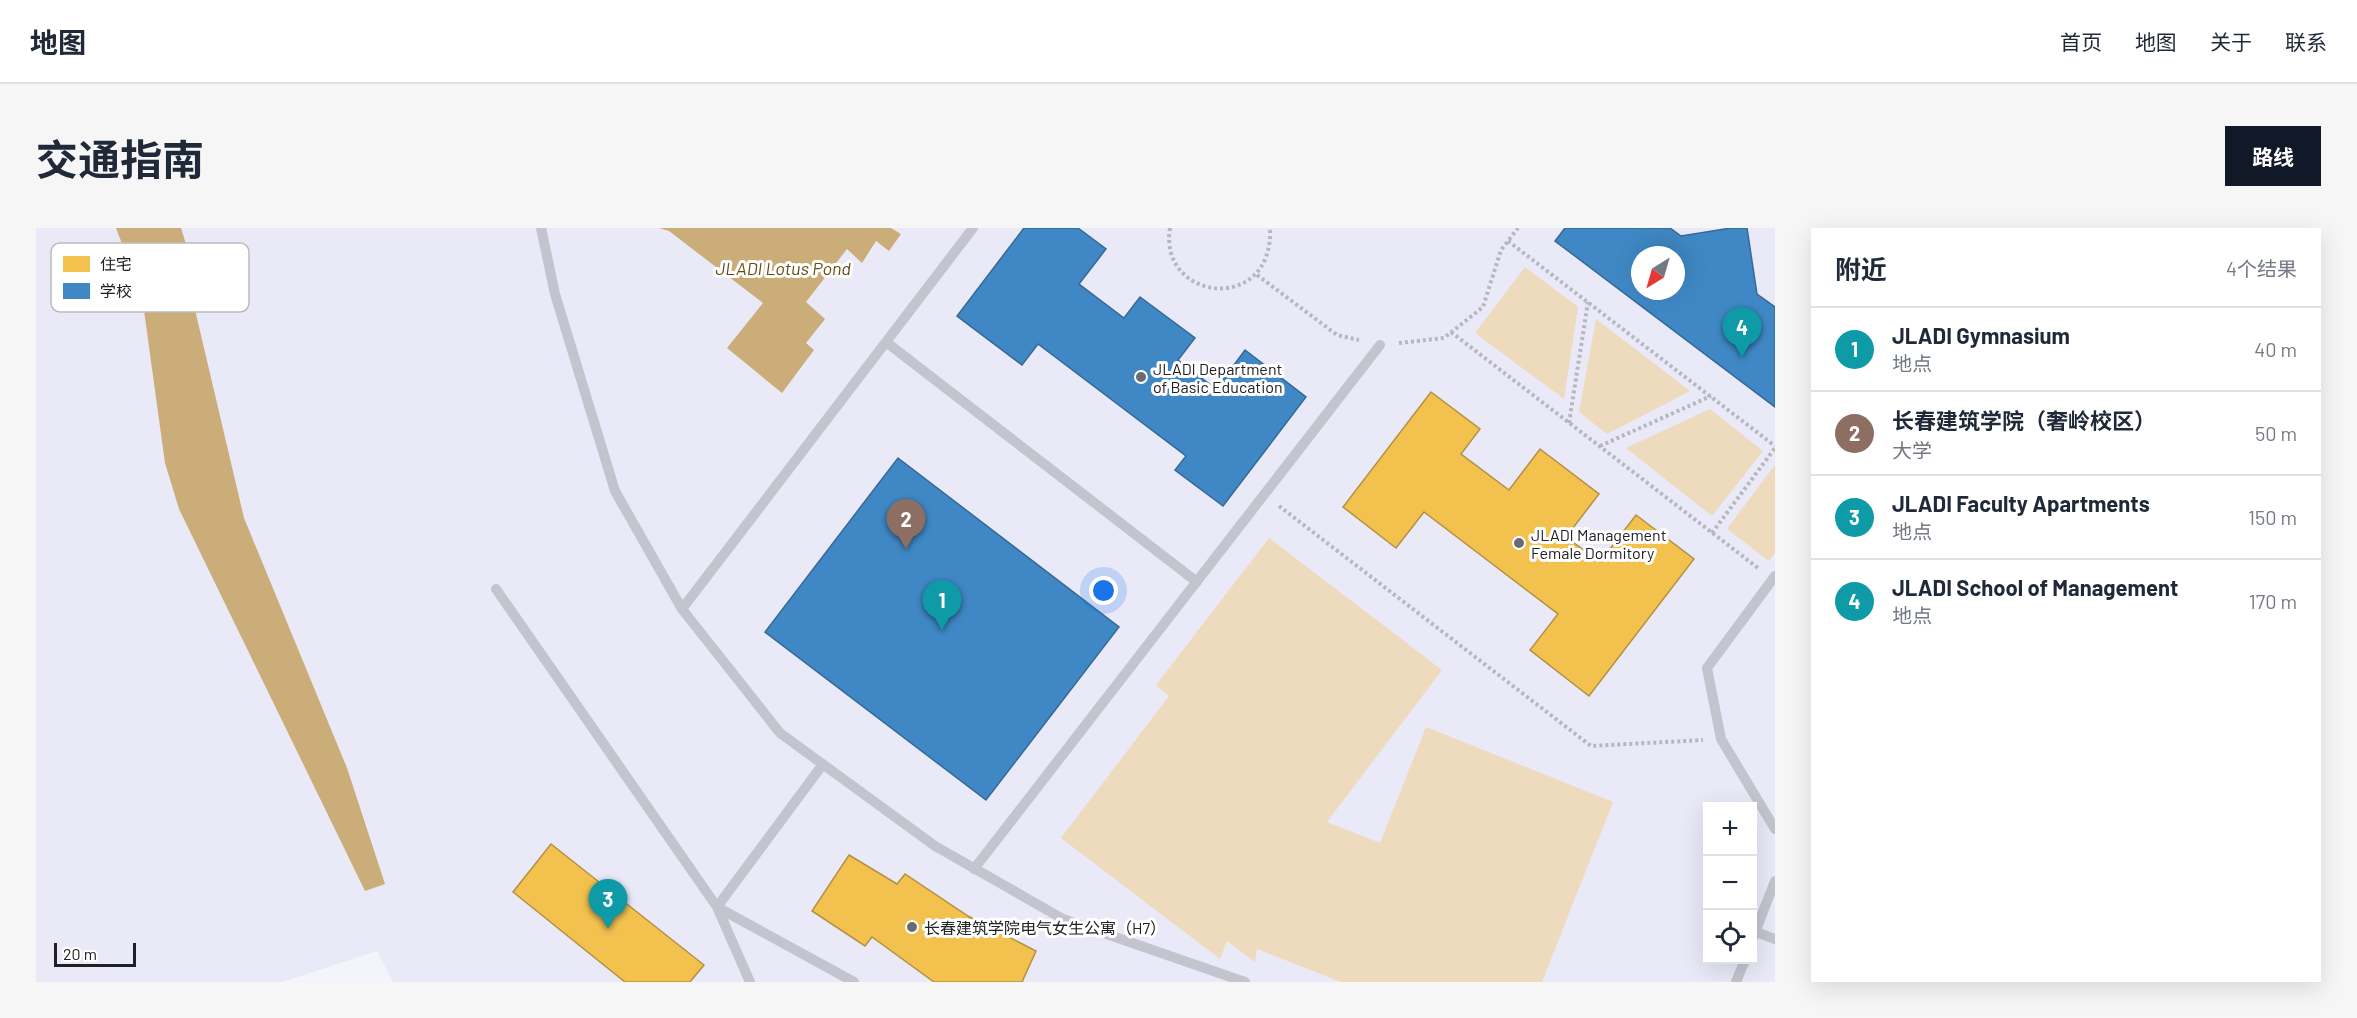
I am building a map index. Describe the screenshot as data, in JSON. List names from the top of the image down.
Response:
{
  "water": ["JLADI Lotus Pond"],
  "places": ["JLADI Department of Basic Education", "JLADI Management Female Dormitory", "长春建筑学院电气女生公寓（H7）"],
  "legend": ["住宅", "学校"],
  "scale_bar": "20 m",
  "north": "bottom left",
  "page": {
    "header": "地图",
    "nav": [
      "首页",
      "地图",
      "关于",
      "联系"
    ],
    "title": "交通指南",
    "buttons": "路线",
    "heading": ["附近", "4个结果"],
    "list": [
      {
        "mark": "1",
        "name": "JLADI Gymnasium",
        "note": "地点",
        "value": "40 m"
      },
      {
        "mark": "2",
        "name": "长春建筑学院（奢岭校区）",
        "note": "大学",
        "value": "50 m"
      },
      {
        "mark": "3",
        "name": "JLADI Faculty Apartments",
        "note": "地点",
        "value": "150 m"
      },
      {
        "mark": "4",
        "name": "JLADI School of Management",
        "note": "地点",
        "value": "170 m"
      }
    ],
    "pins": [
      "4",
      "2",
      "1",
      "3"
    ],
    "map_buttons": ["+", "−"],
    "scale": "20 m"
  }
}
